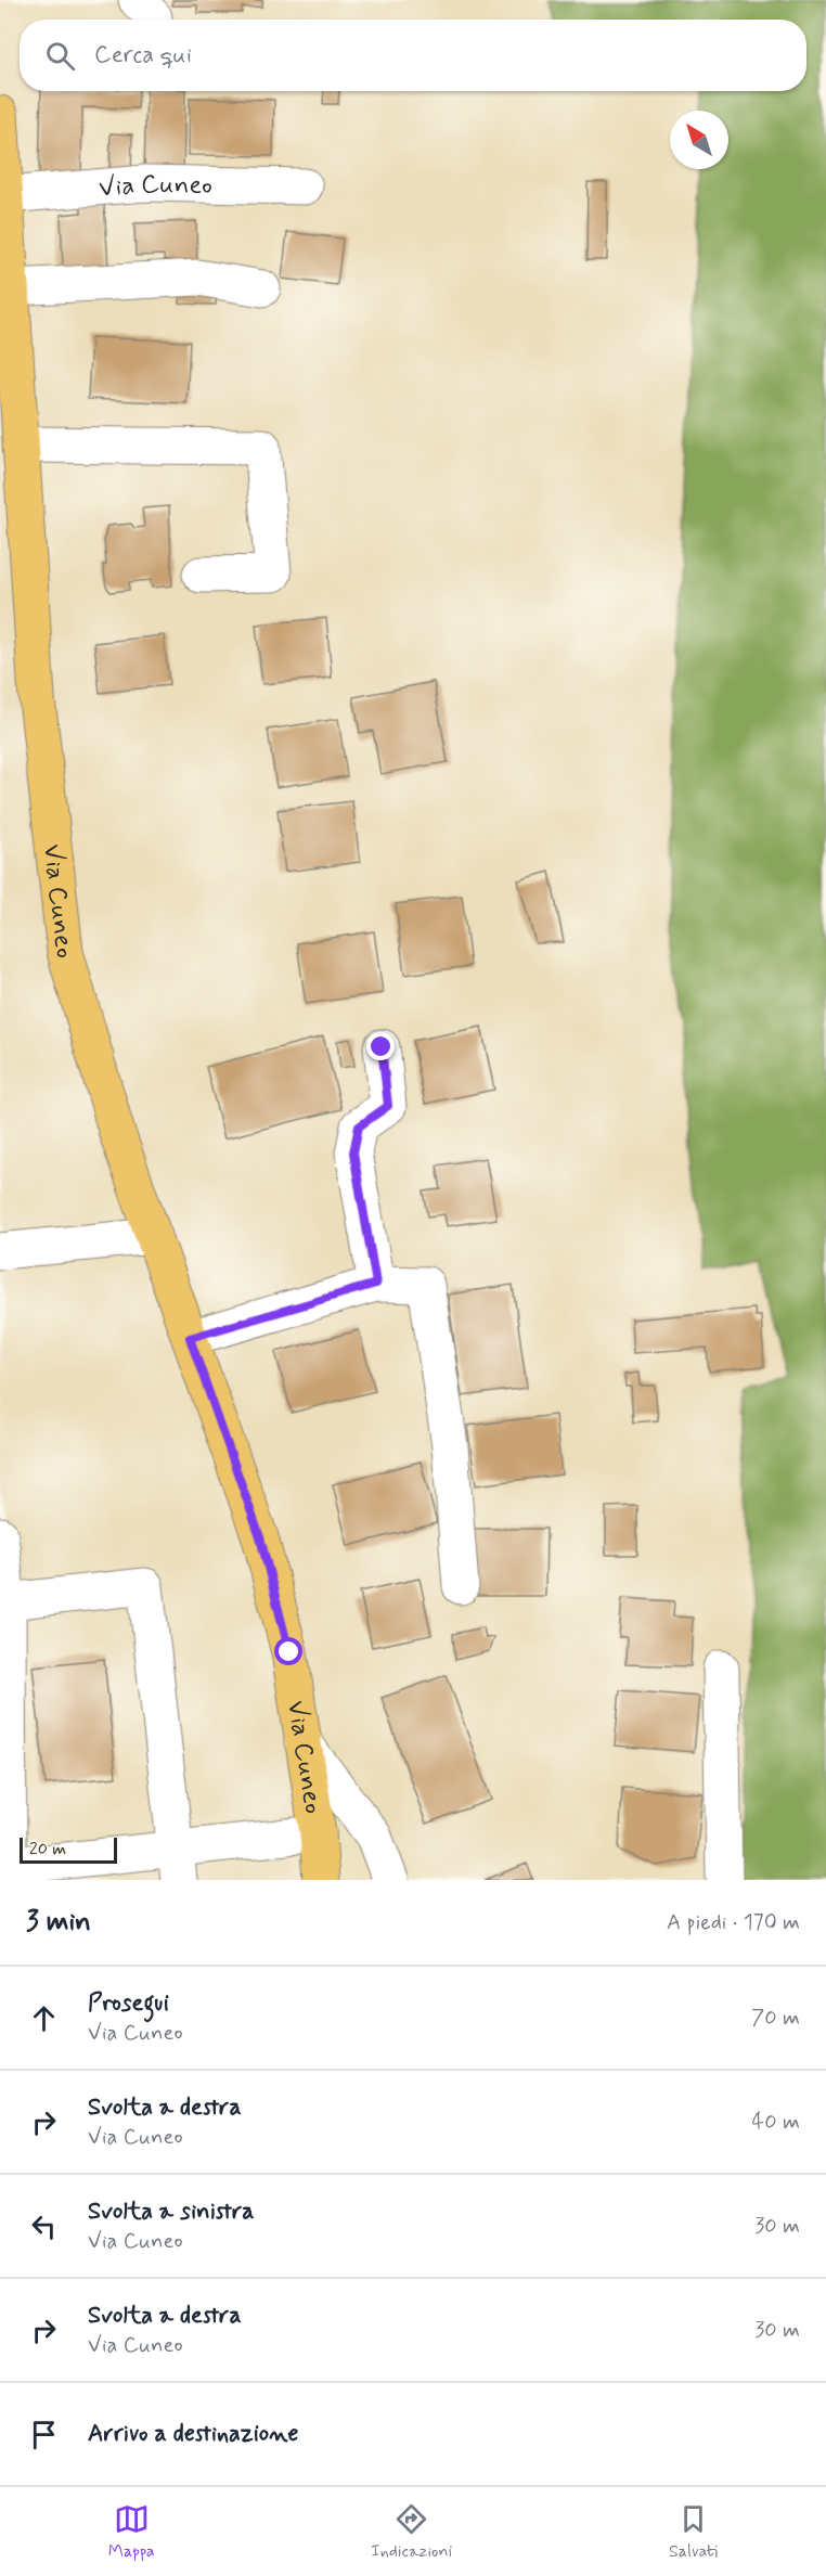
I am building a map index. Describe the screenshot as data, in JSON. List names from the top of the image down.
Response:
{
  "streets": {
    "main road": ["Via Cuneo"]
  },
  "scale_bar": "20 m",
  "north": "top left",
  "page": {
    "search": "Cerca qui",
    "scale": "20 m",
    "heading": ["3 min", "A piedi · 170 m"],
    "list": [
      ["Prosegui", "Via Cuneo", "70 m"],
      ["Svolta a destra", "Via Cuneo", "40 m"],
      ["Svolta a sinistra", "Via Cuneo", "30 m"],
      ["Svolta a destra", "Via Cuneo", "30 m"],
      "Arrivo a destinazione"
    ],
    "nav": ["Mappa", "Indicazioni", "Salvati"]
  }
}
